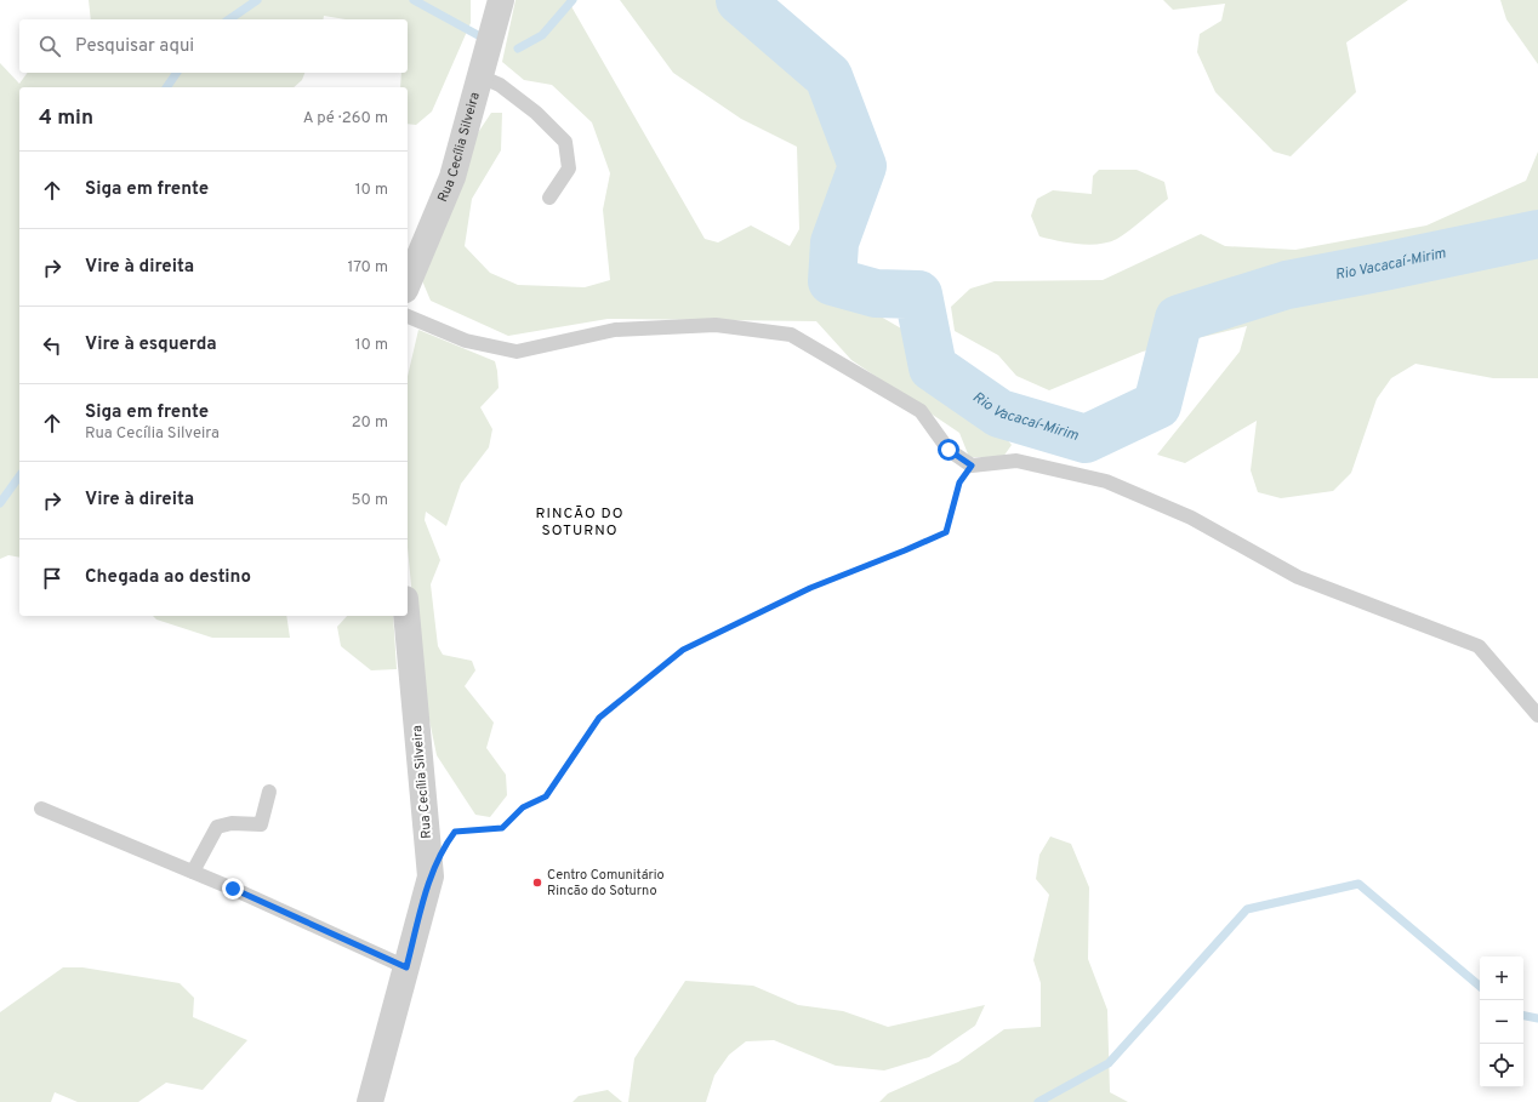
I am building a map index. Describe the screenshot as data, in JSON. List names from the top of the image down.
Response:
{
  "streets": {
    "street": ["Rua Cecília Silveira"]
  },
  "districts": ["RINCÃO DO SOTURNO"],
  "water": ["Rio Vacacaí-Mirim"],
  "places": ["Centro Comunitário Rincão do Soturno"],
  "page": {
    "search": "Pesquisar aqui",
    "heading": ["4 min", "A pé · 260 m"],
    "list": [
      ["Siga em frente", "10 m"],
      ["Vire à direita", "170 m"],
      ["Vire à esquerda", "10 m"],
      ["Siga em frente", "Rua Cecília Silveira", "20 m"],
      ["Vire à direita", "50 m"],
      "Chegada ao destino"
    ],
    "map_buttons": ["+", "−"]
  }
}
